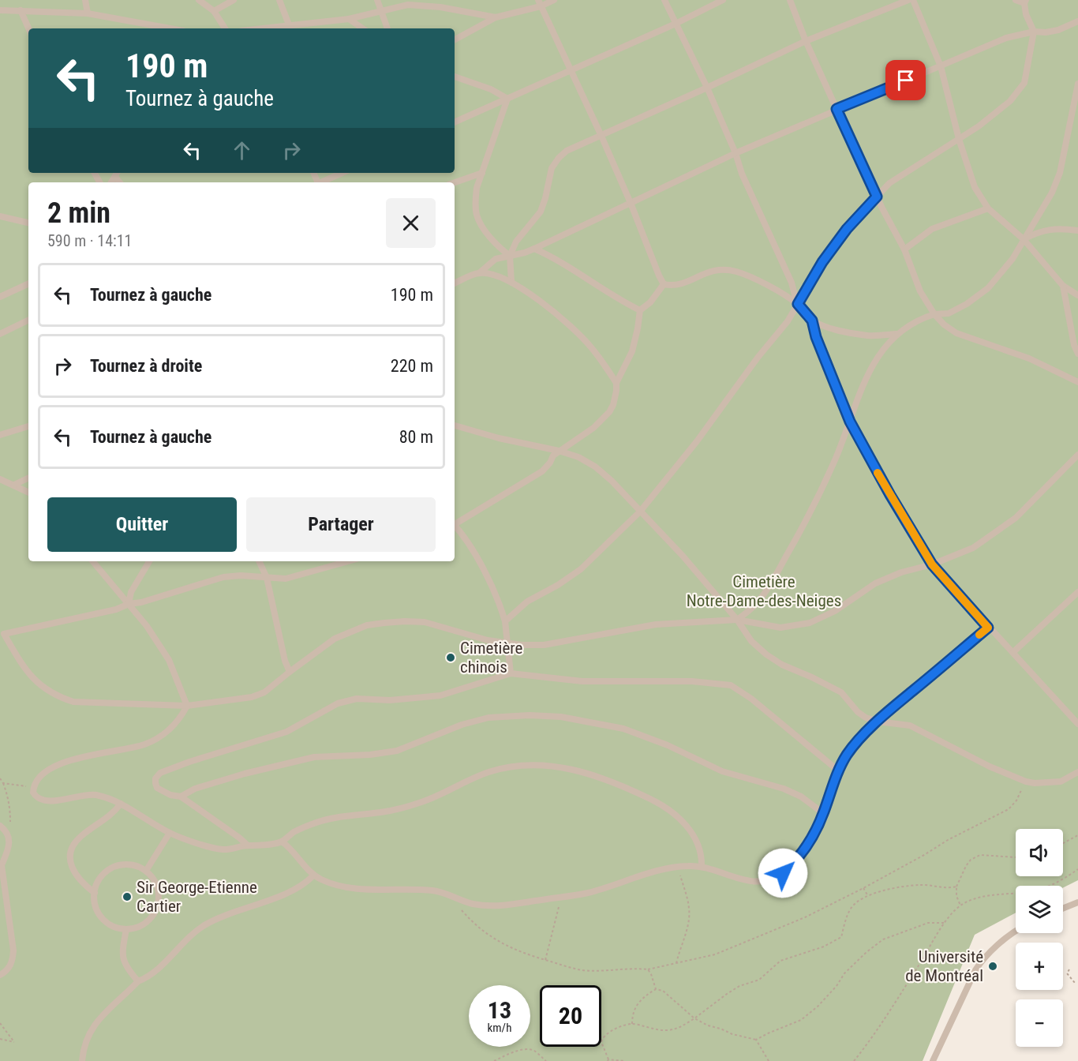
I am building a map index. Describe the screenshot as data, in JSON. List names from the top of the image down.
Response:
{
  "parks": ["Cimetière Notre-Dame-des-Neiges"],
  "places": ["Cimetière chinois", "Sir George-Etienne Cartier", "Université de Montréal"],
  "page": {
    "turn": ["190 m", "Tournez à gauche"],
    "heading": ["2 min", "590 m · 14:11"],
    "list": [
      {
        "name": "Tournez à gauche",
        "value": "190 m"
      },
      {
        "name": "Tournez à droite",
        "value": "220 m"
      },
      {
        "name": "Tournez à gauche",
        "value": "80 m"
      }
    ],
    "buttons": ["Quitter", "Partager"],
    "map_buttons": ["+", "−"],
    "speed": "13 km/h",
    "limit": "20"
  }
}
